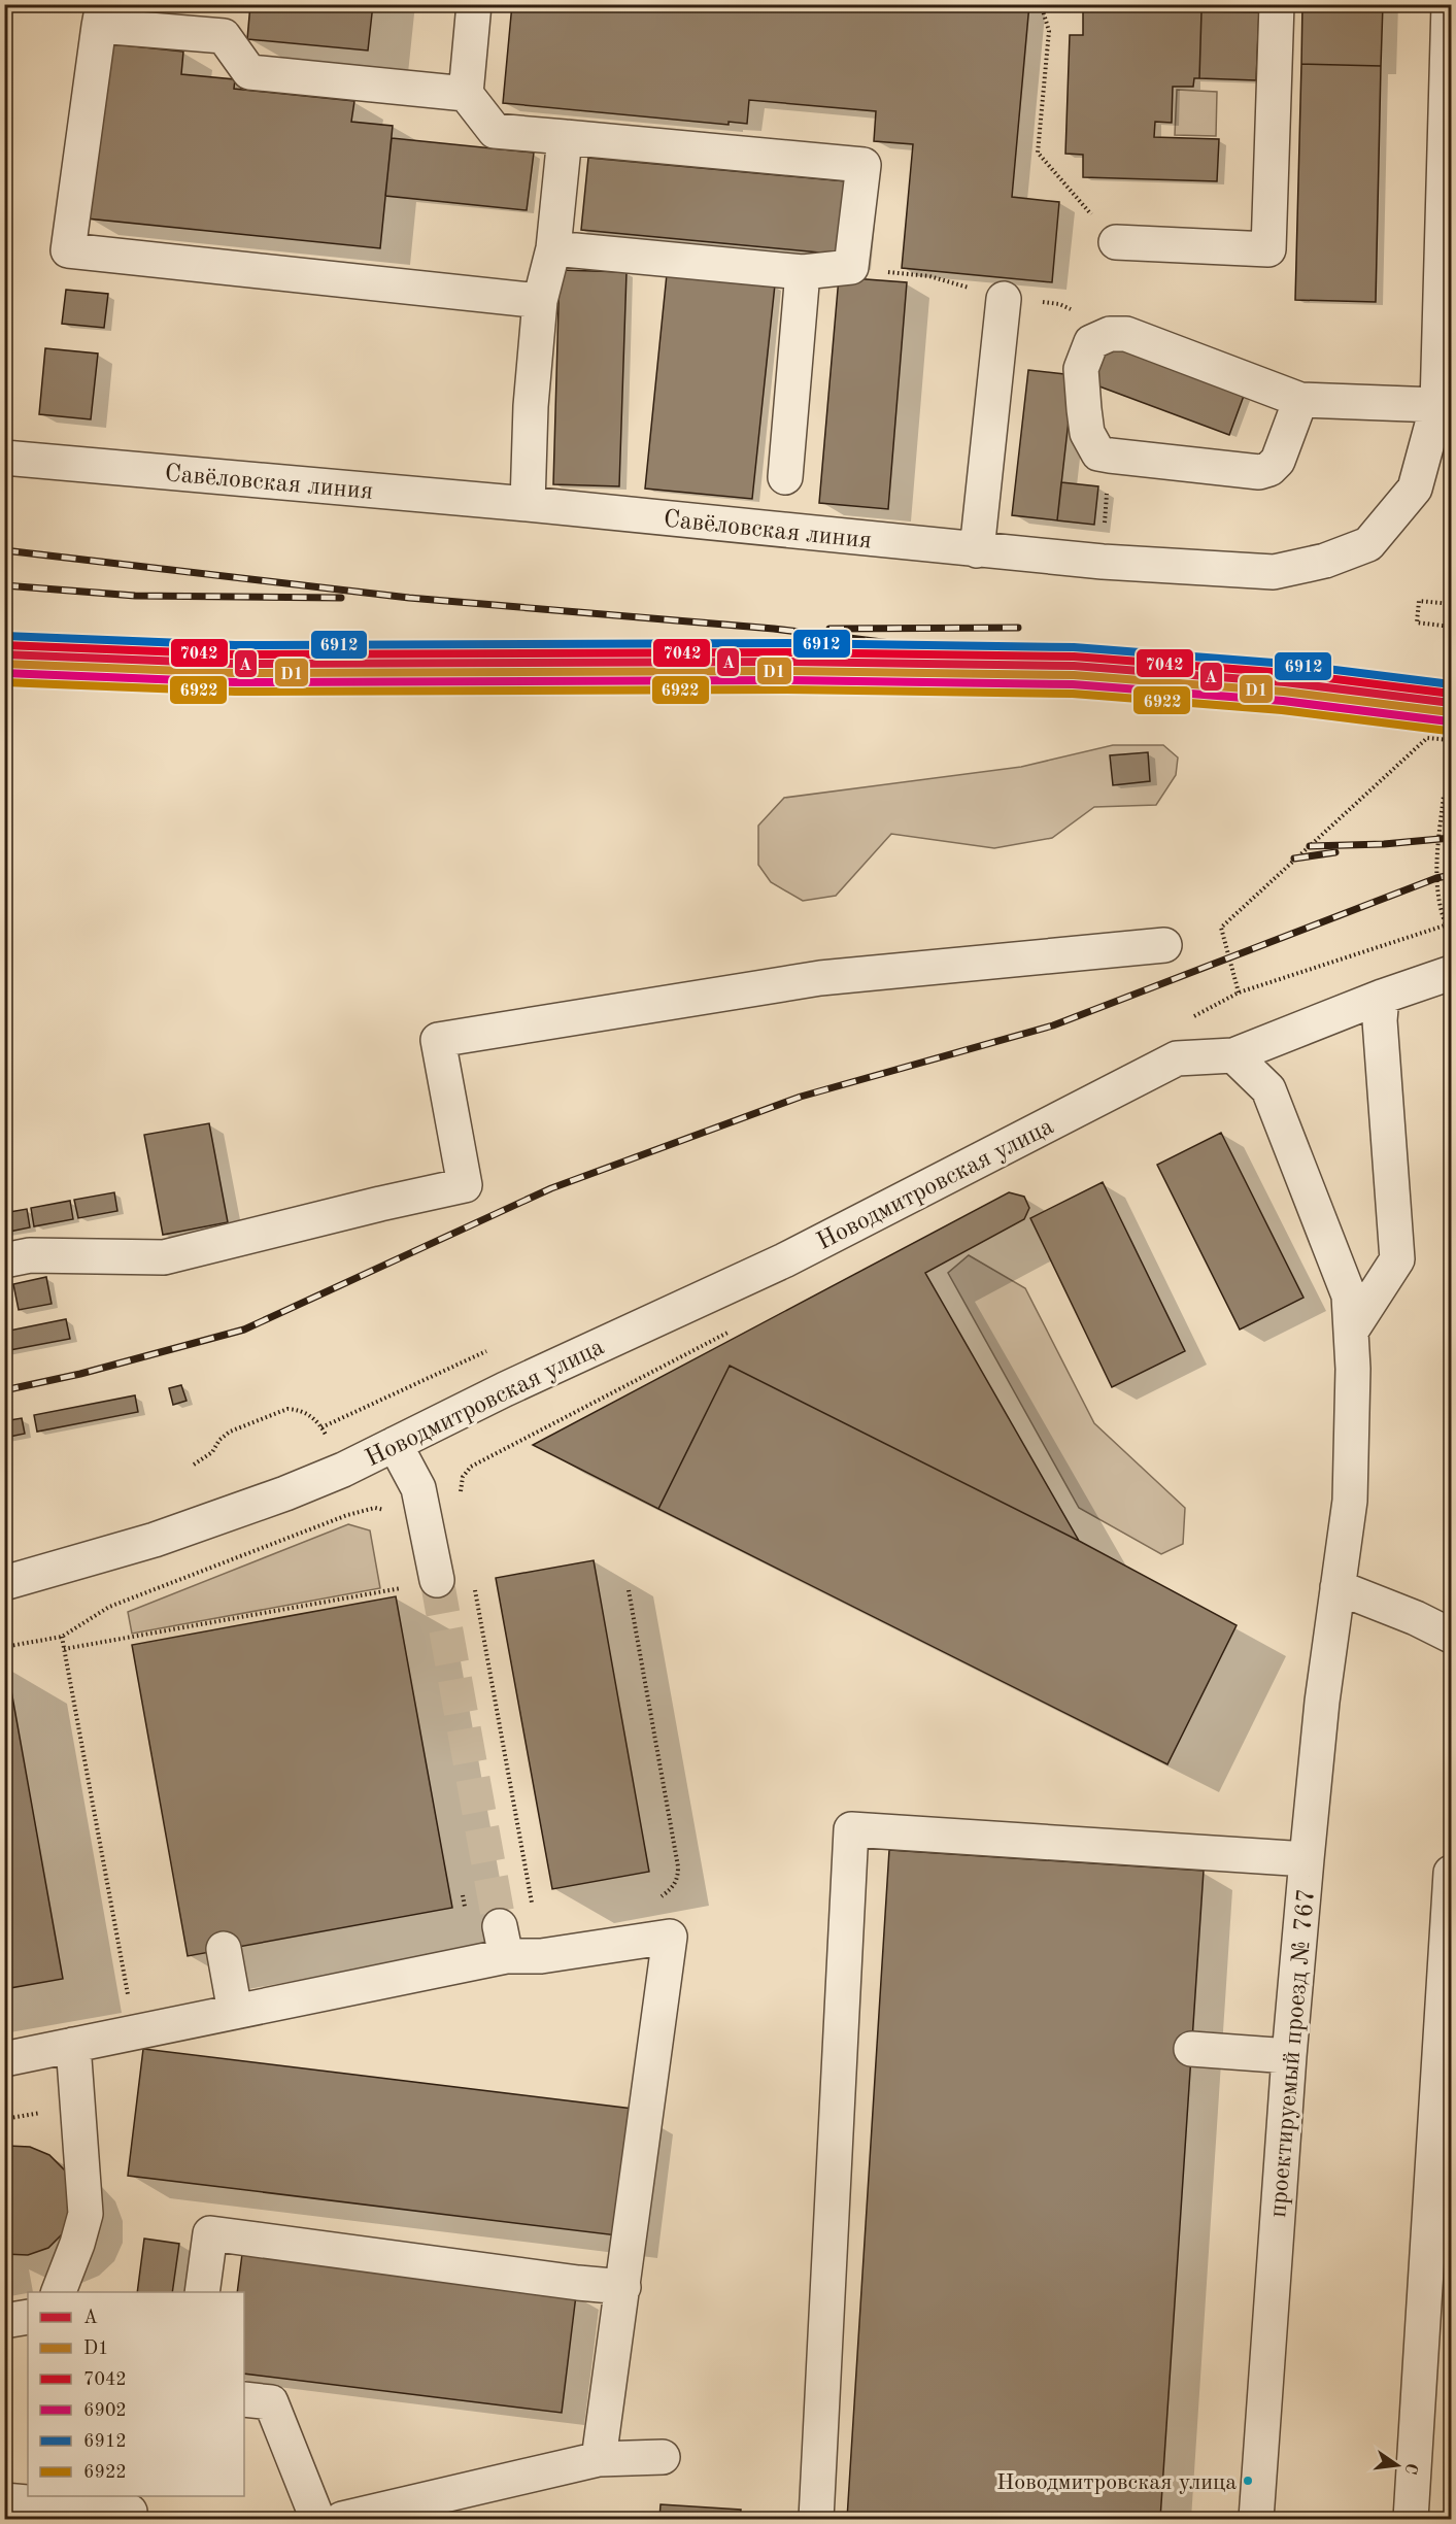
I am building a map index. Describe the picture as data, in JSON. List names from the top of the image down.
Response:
{
  "streets": {
    "street": ["Савёловская линия", "Новодмитровская улица", "проектируемый проезд № 767"]
  },
  "places": ["Новодмитровская улица"],
  "lines": [
    "transit line 6912",
    "transit line 7042",
    "transit line A",
    "transit line D1",
    "transit line 6902",
    "transit line 6922"
  ],
  "legend": [
    "A",
    "D1",
    "7042",
    "6902",
    "6912",
    "6922"
  ],
  "north": "right"
}
